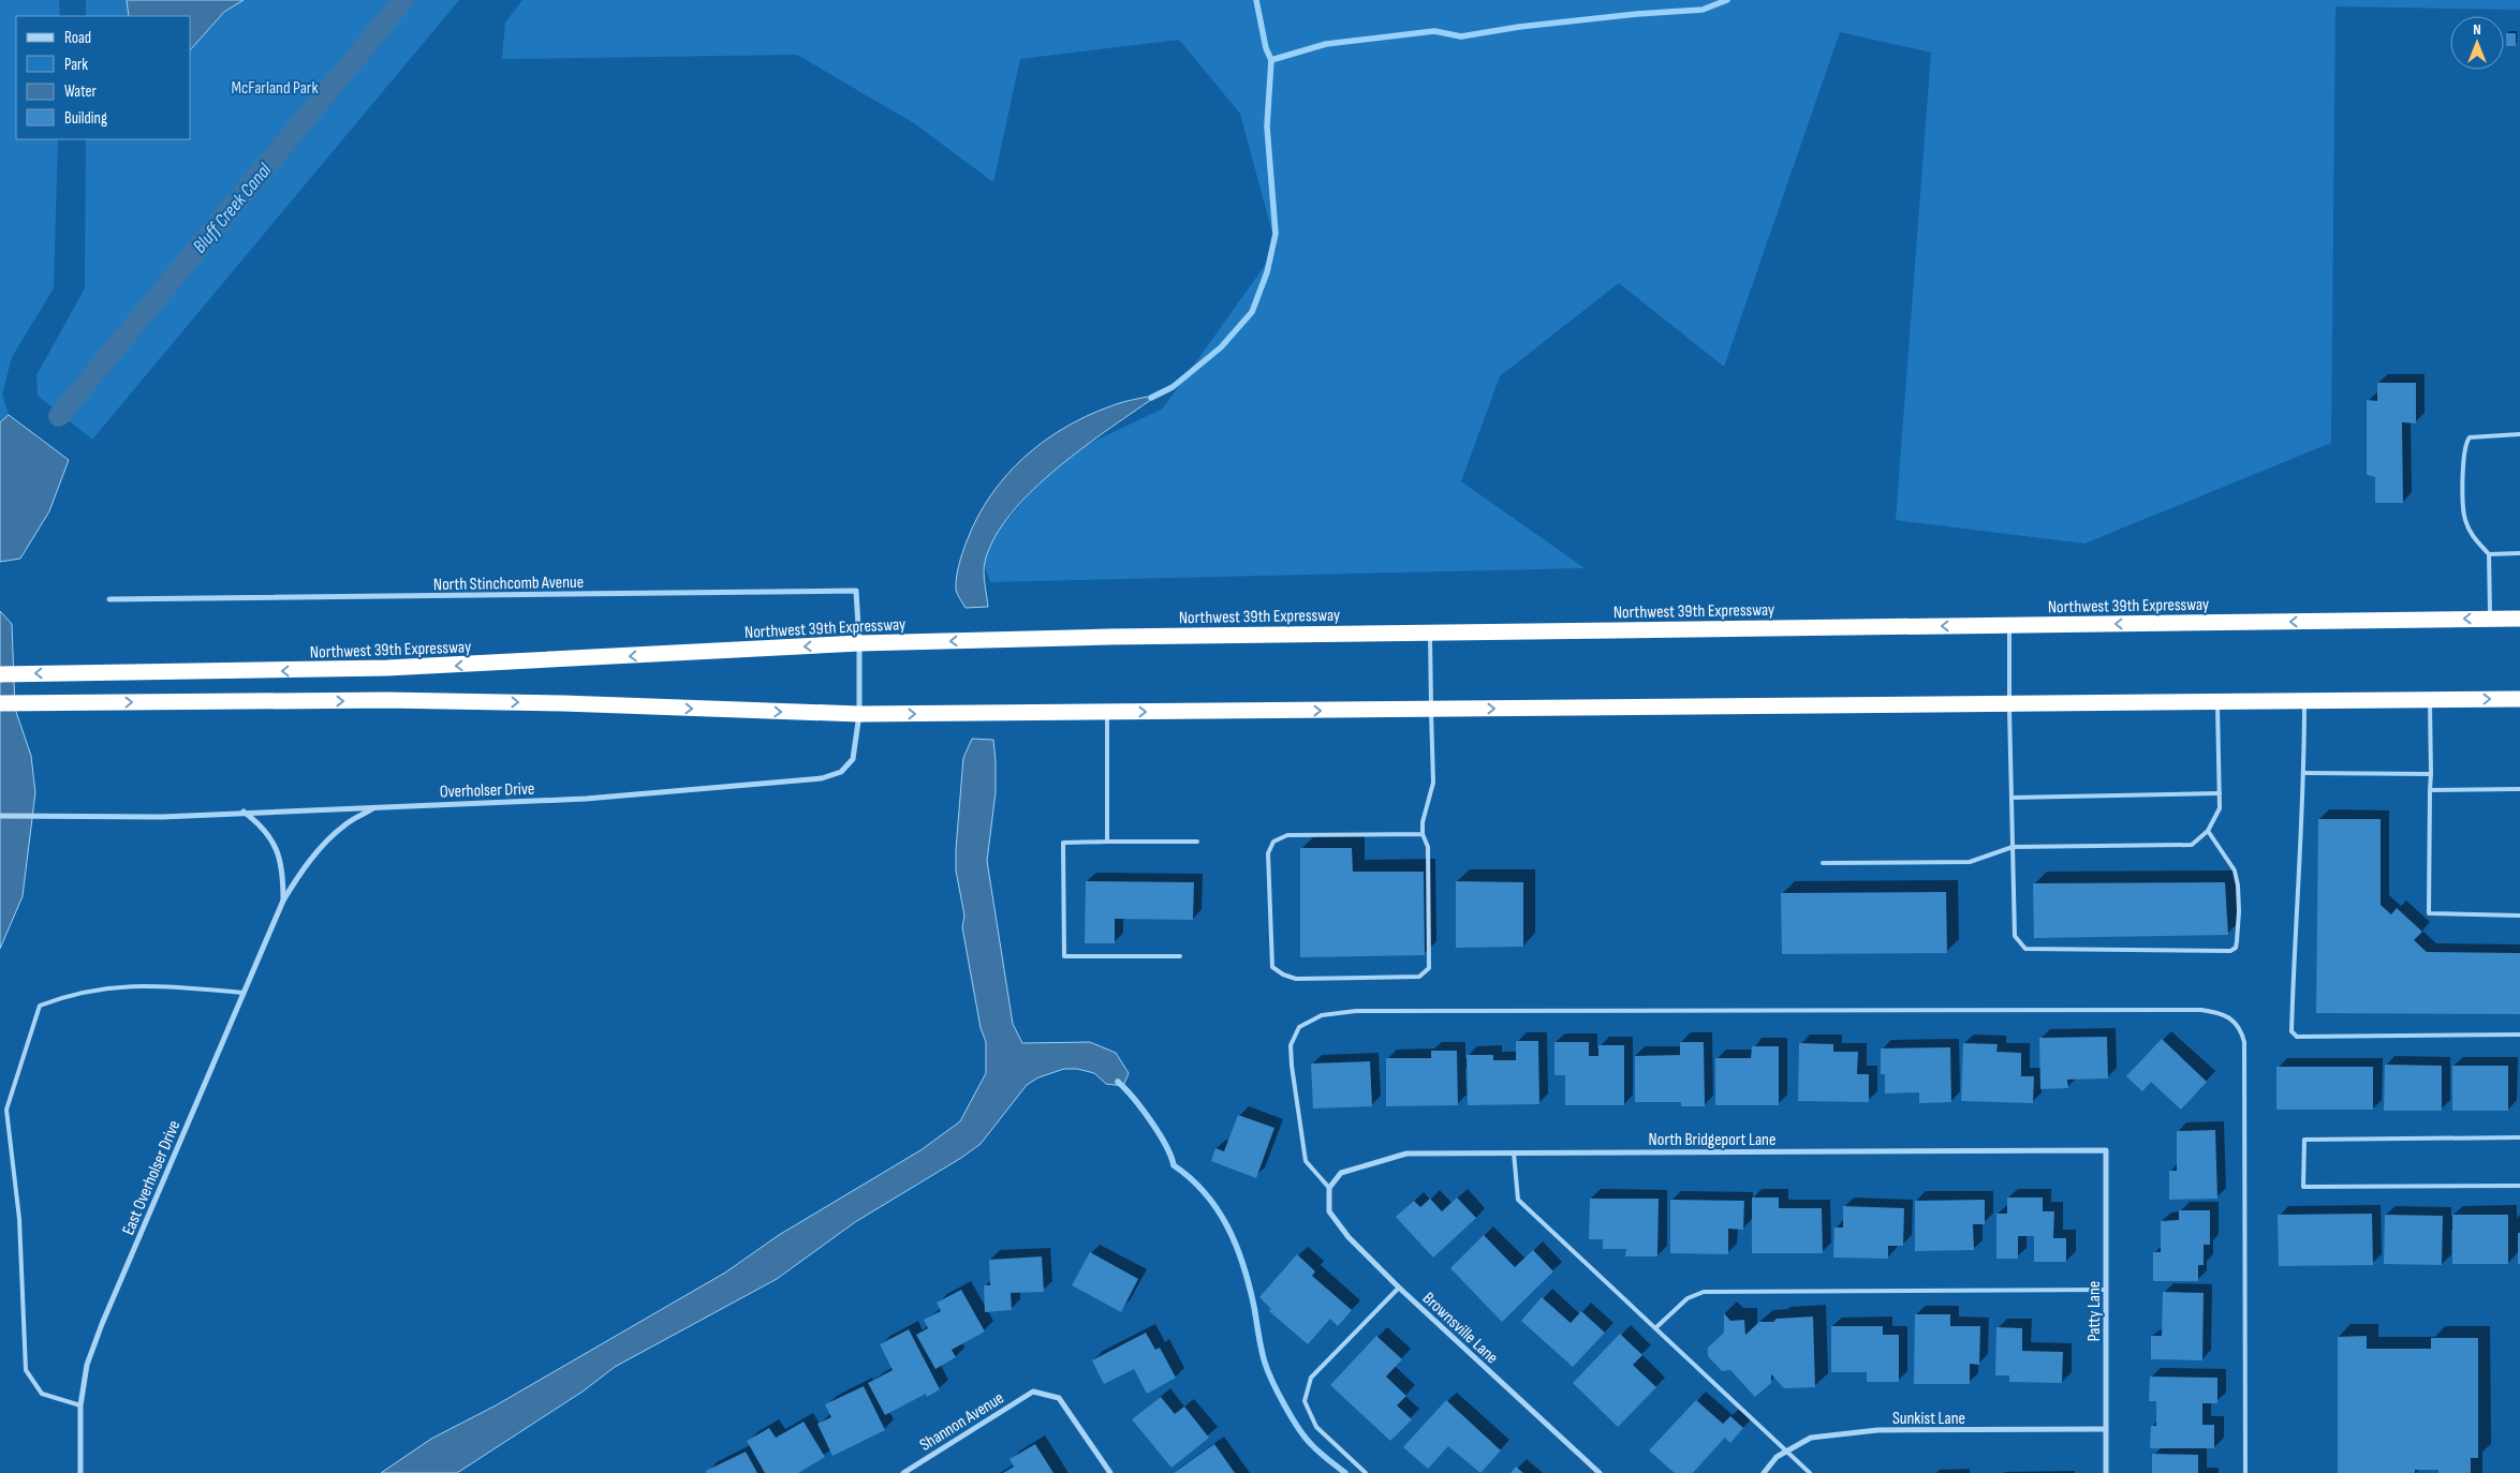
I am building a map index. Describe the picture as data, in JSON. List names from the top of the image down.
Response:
{
  "streets": {
    "highway": ["Northwest 39th Expressway"],
    "street": [
      "North Stinchcomb Avenue",
      "Overholser Drive",
      "North Bridgeport Lane",
      "East Overholser Drive",
      "Patty Lane",
      "Brownsville Lane",
      "Sunkist Lane",
      "Shannon Avenue"
    ]
  },
  "crossings": [
    ["North Stinchcomb Avenue", "Northwest 39th Expressway"],
    ["North Stinchcomb Avenue", "Overholser Drive"],
    ["Northwest 39th Expressway", "Overholser Drive"],
    ["Overholser Drive", "East Overholser Drive"],
    ["North Bridgeport Lane", "Patty Lane"],
    ["North Bridgeport Lane", "Brownsville Lane"],
    ["Patty Lane", "Sunkist Lane"]
  ],
  "water": ["Bluff Creek Canal"],
  "parks": ["McFarland Park"],
  "legend": [
    "Road",
    "Park",
    "Water",
    "Building"
  ],
  "north": "top"
}
